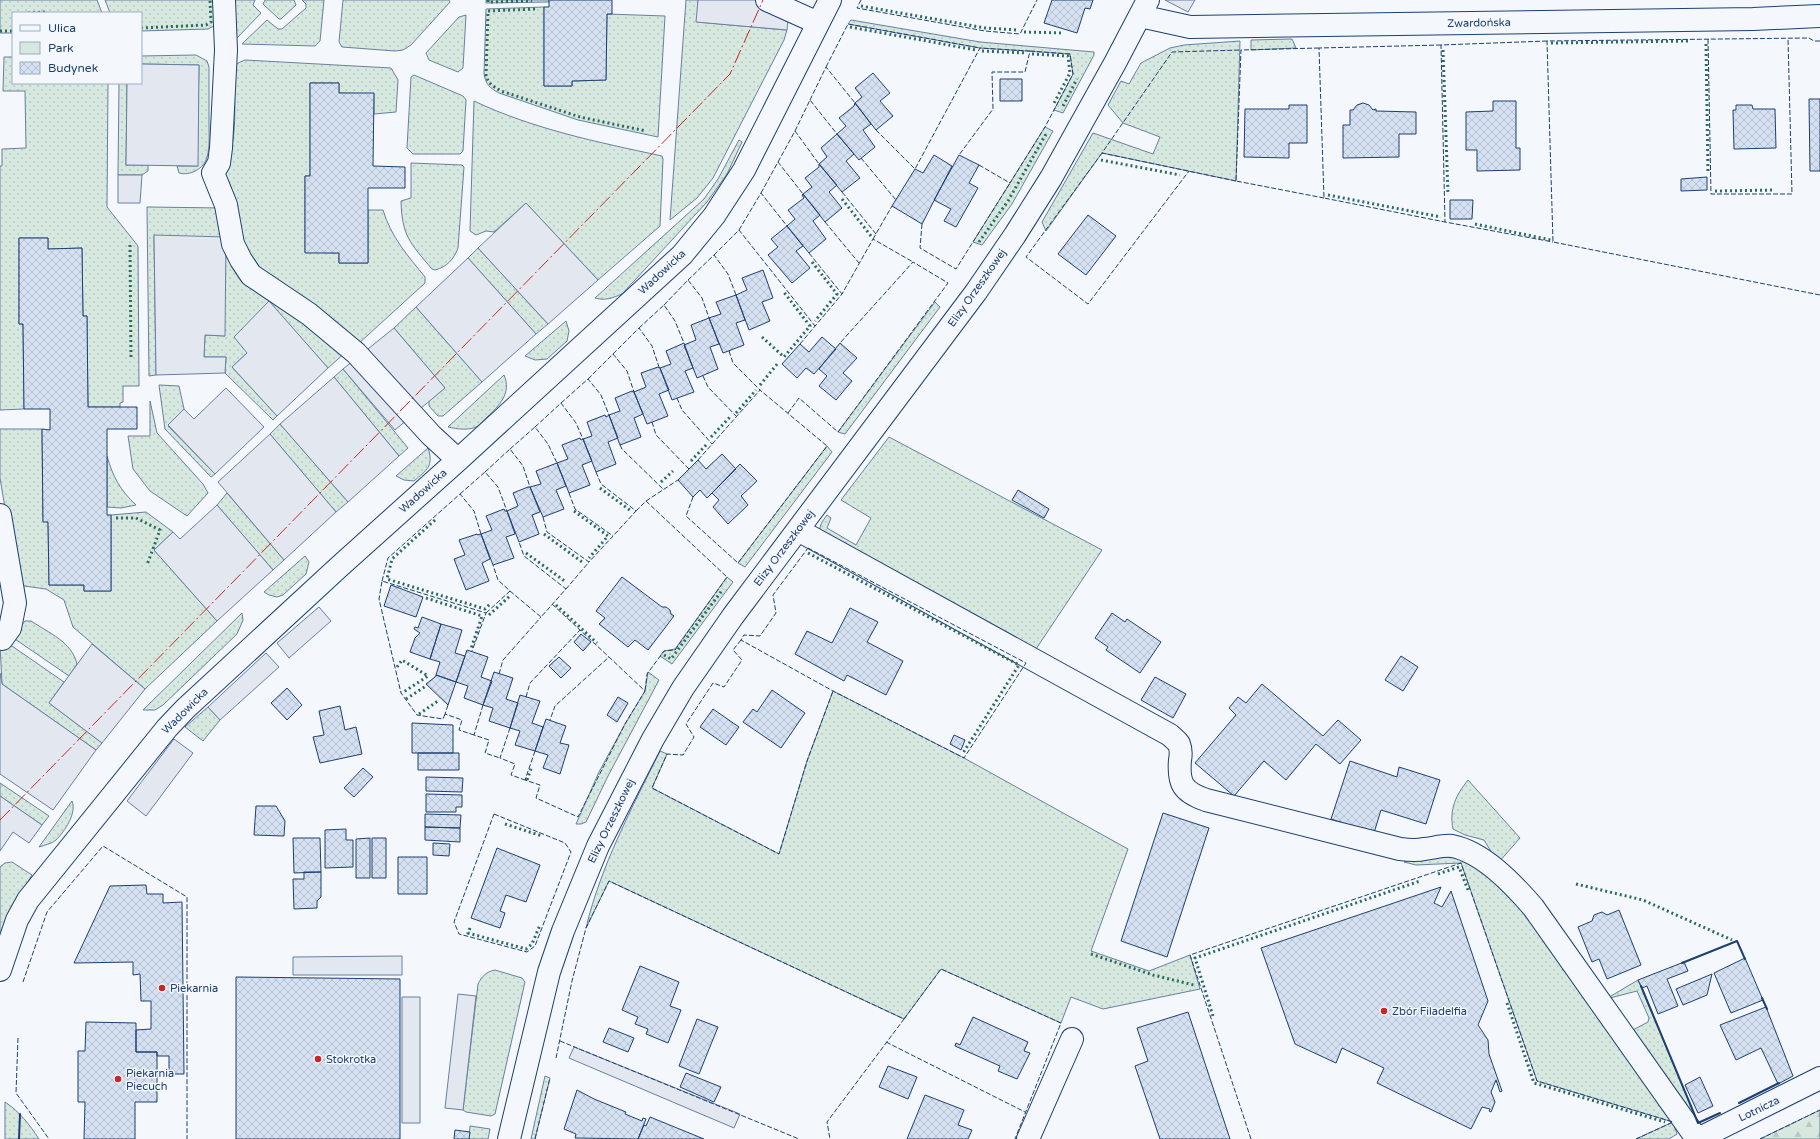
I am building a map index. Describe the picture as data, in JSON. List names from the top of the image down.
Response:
{
  "streets": {
    "street": [
      "Zwardońska",
      "Wadowicka",
      "Elizy Orzeszkowej",
      "Lotnicza"
    ]
  },
  "crossings": [
    ["Zwardońska", "Elizy Orzeszkowej"]
  ],
  "places": [
    "Piekarnia",
    "Zbór Filadelfia",
    "Stokrotka",
    "Piekarnia Piecuch"
  ],
  "legend": ["Ulica", "Park", "Budynek"]
}
